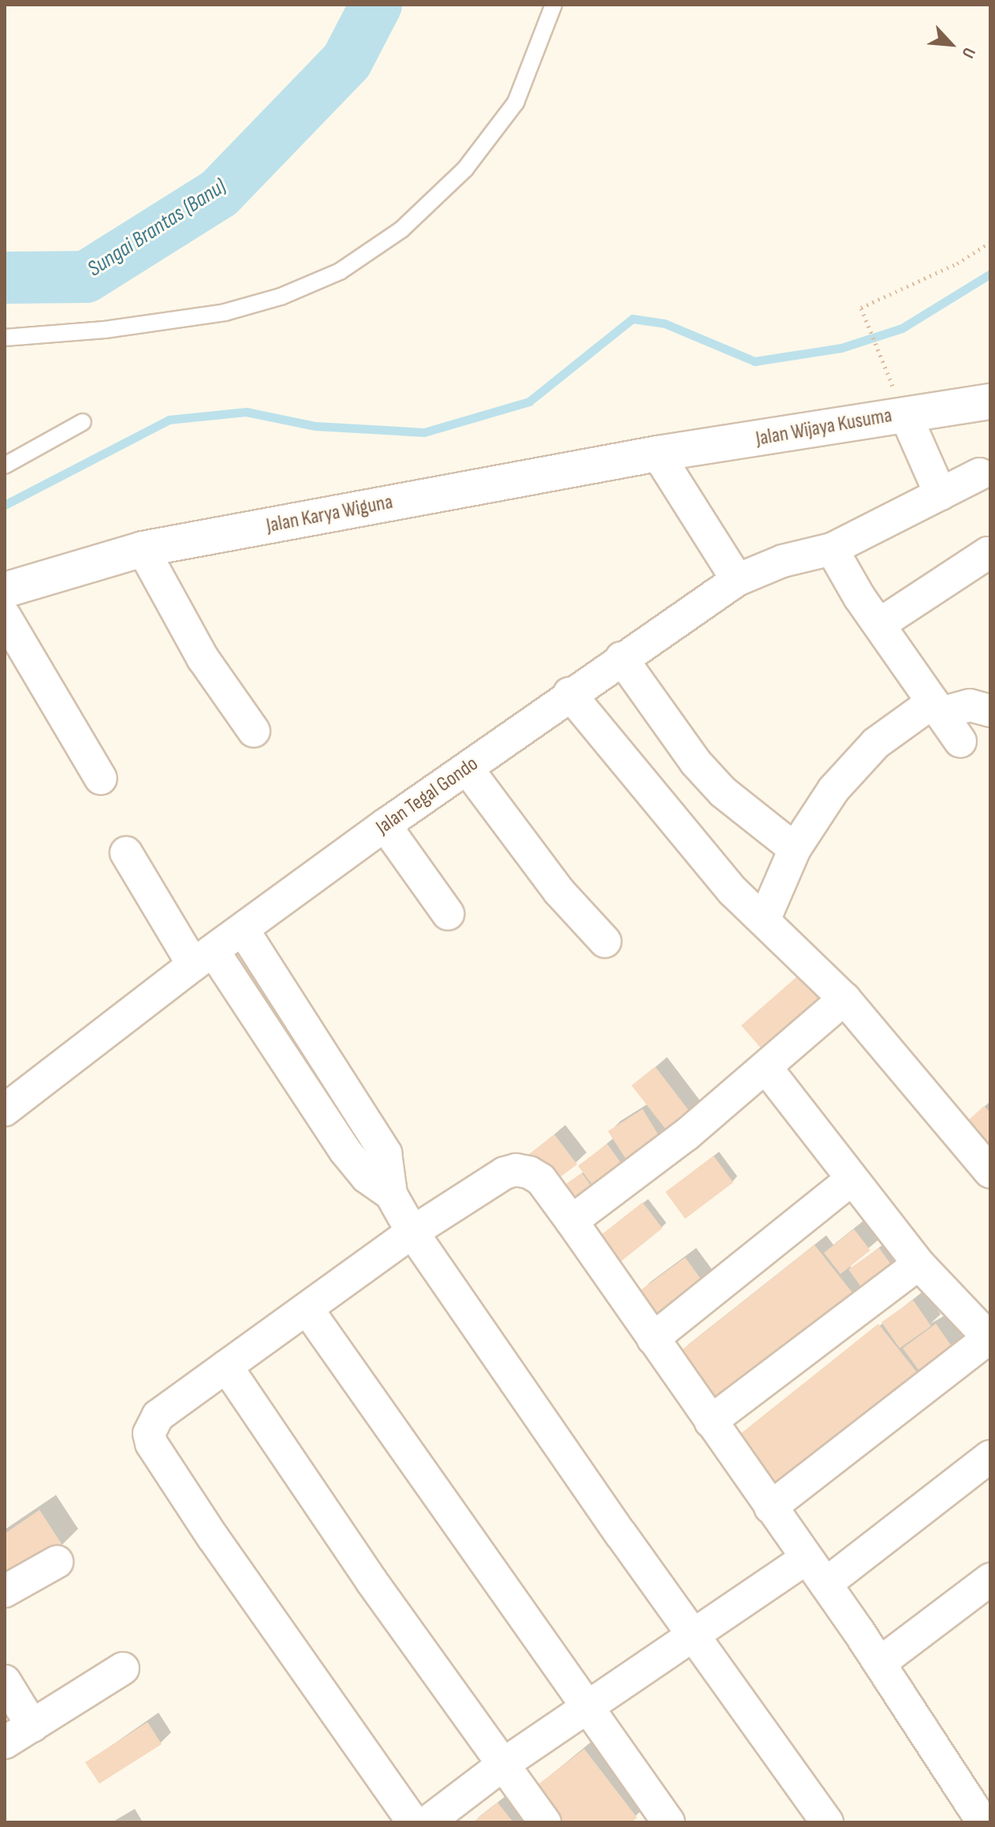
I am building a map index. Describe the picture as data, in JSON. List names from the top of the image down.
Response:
{
  "streets": {
    "main road": ["Jalan Wijaya Kusuma", "Jalan Karya Wiguna"],
    "street": ["Jalan Tegal Gondo"]
  },
  "crossings": [
    ["Jalan Wijaya Kusuma", "Jalan Karya Wiguna"]
  ],
  "water": ["Sungai Brantas (Banu)"],
  "north": "bottom right"
}
